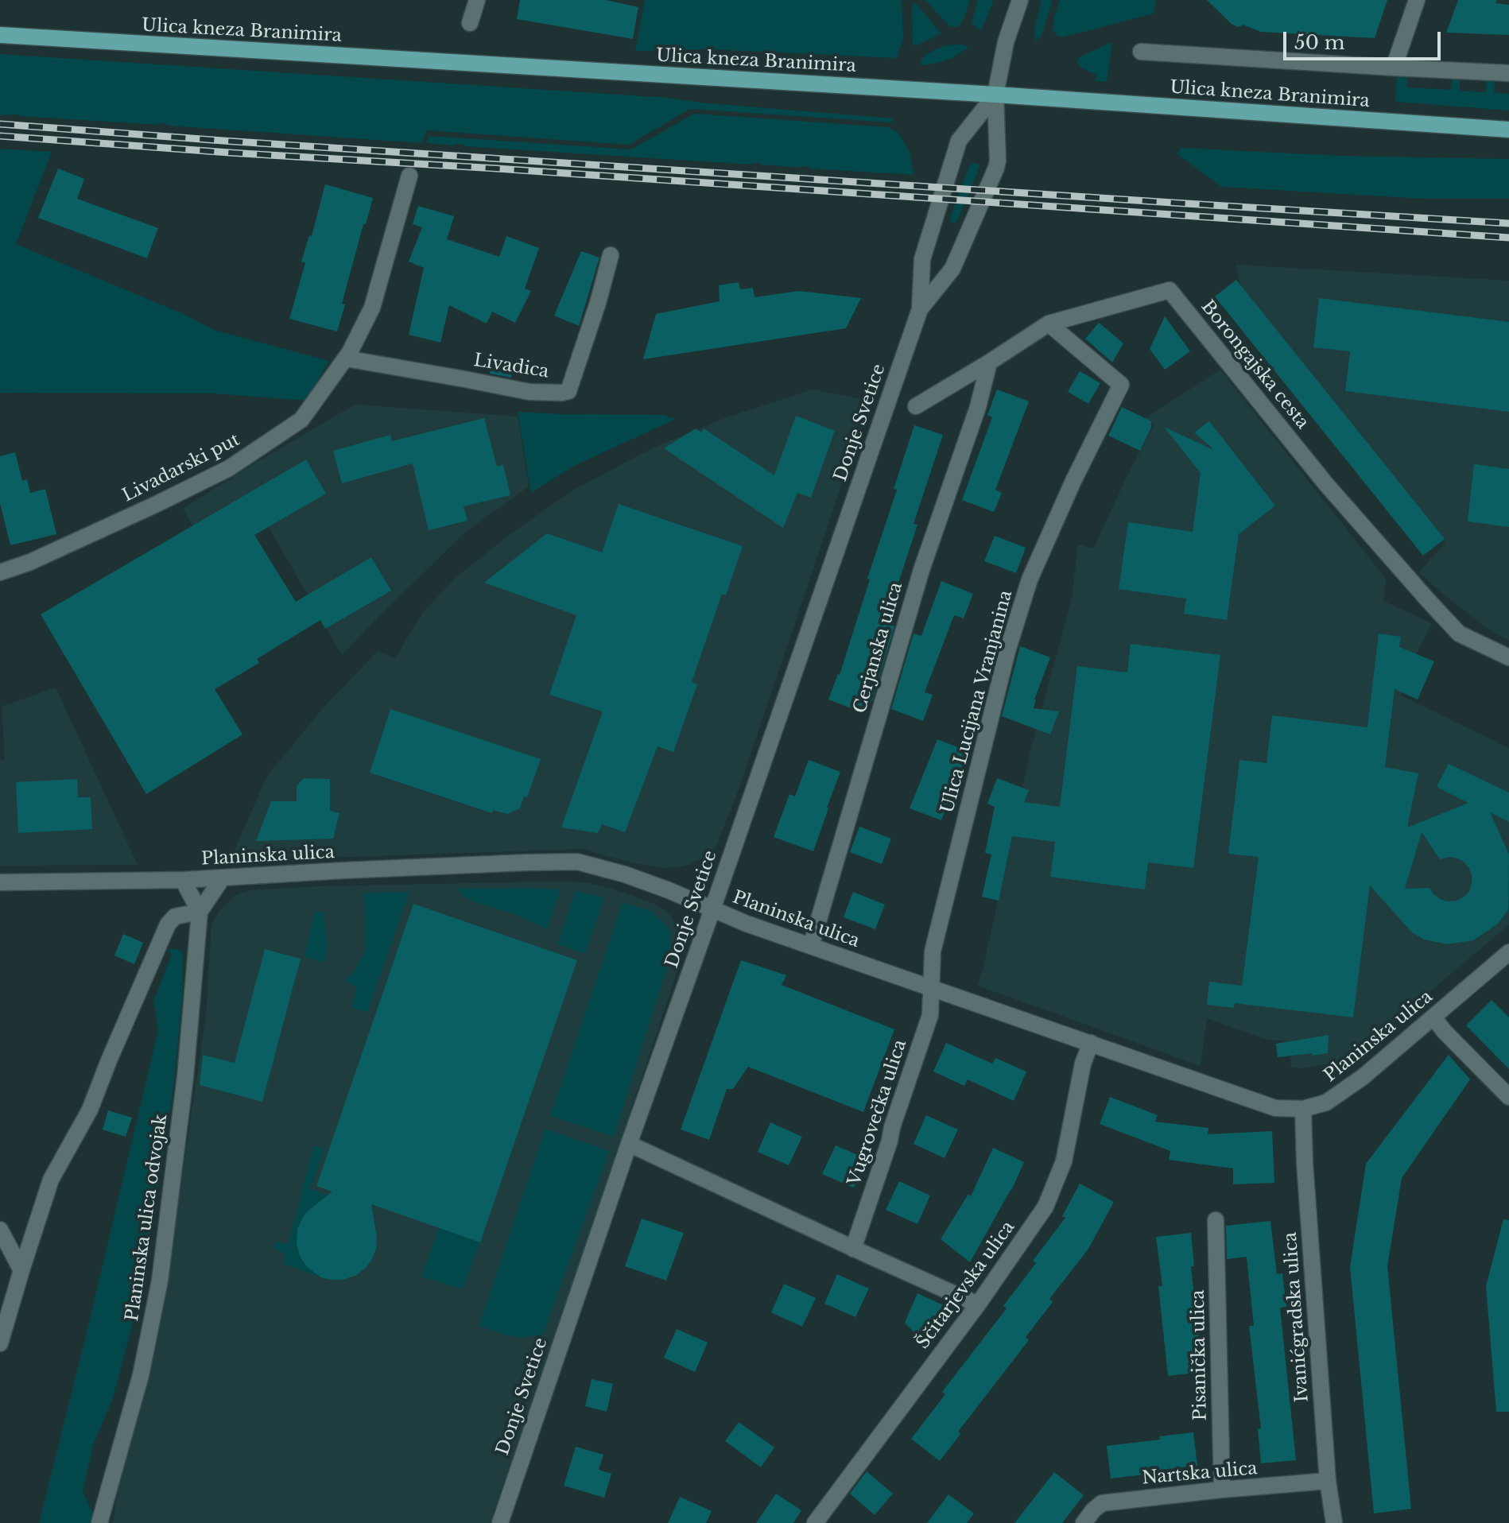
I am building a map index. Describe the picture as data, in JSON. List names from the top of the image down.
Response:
{
  "streets": {
    "main road": ["Ulica kneza Branimira"],
    "street": [
      "Borongajska cesta",
      "Livadica",
      "Donje Svetice",
      "Livadarski put",
      "Cerjanska ulica",
      "Ulica Lucijana Vranjanina",
      "Planinska ulica",
      "Vugrovečka ulica",
      "Planinska ulica odvojak",
      "Ščitarjevska ulica",
      "Ivanićgradska ulica",
      "Pisanička ulica",
      "Nartska ulica"
    ]
  },
  "crossings": [
    ["Ulica kneza Branimira", "Donje Svetice"],
    ["Borongajska cesta", "Cerjanska ulica"],
    ["Borongajska cesta", "Ulica Lucijana Vranjanina"],
    ["Livadica", "Livadarski put"],
    ["Donje Svetice", "Planinska ulica"],
    ["Cerjanska ulica", "Planinska ulica"],
    ["Ulica Lucijana Vranjanina", "Planinska ulica"],
    ["Ulica Lucijana Vranjanina", "Vugrovečka ulica"],
    ["Planinska ulica", "Vugrovečka ulica"],
    ["Planinska ulica", "Planinska ulica odvojak"],
    ["Planinska ulica", "Ščitarjevska ulica"],
    ["Planinska ulica", "Ivanićgradska ulica"],
    ["Ivanićgradska ulica", "Nartska ulica"],
    ["Pisanička ulica", "Nartska ulica"]
  ],
  "scale_bar": "50 m"
}
